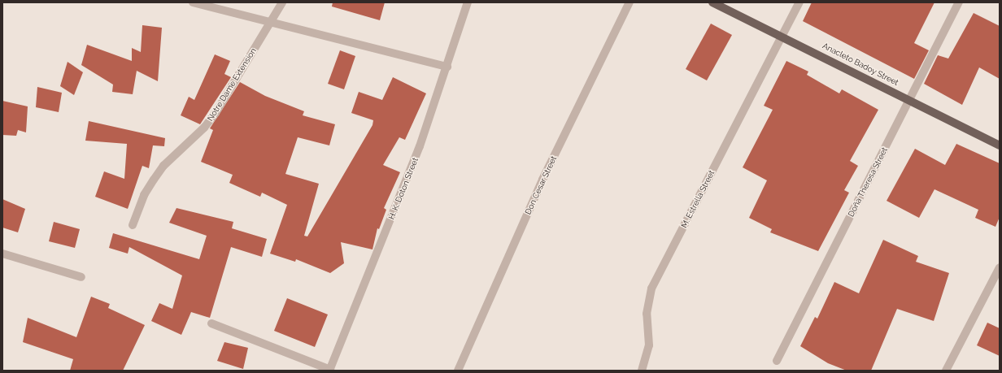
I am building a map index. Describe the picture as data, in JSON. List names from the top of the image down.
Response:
{
  "streets": {
    "main road": ["Anacleto Badoy Street"],
    "street": [
      "Notre Dame Extension",
      "Doña Theresa Street",
      "Don Cesar Street",
      "H. K. Doton Street",
      "M. Estrella Street"
    ]
  },
  "crossings": [
    ["Anacleto Badoy Street", "Doña Theresa Street"],
    ["Anacleto Badoy Street", "M. Estrella Street"]
  ]
}
